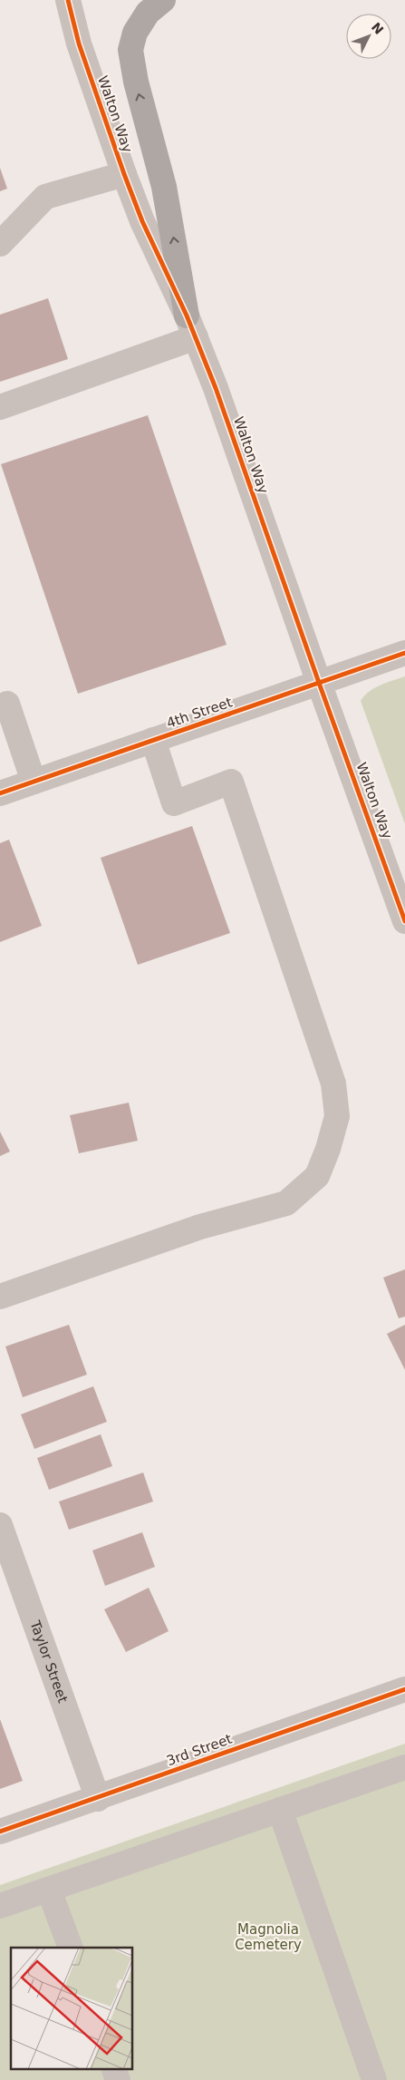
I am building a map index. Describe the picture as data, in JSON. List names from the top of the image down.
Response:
{
  "streets": {
    "street": [
      "Walton Way",
      "4th Street",
      "Taylor Street",
      "3rd Street"
    ]
  },
  "crossings": [
    ["Walton Way", "4th Street"],
    ["Taylor Street", "3rd Street"]
  ],
  "parks": ["Magnolia Cemetery"],
  "north": "top right"
}
